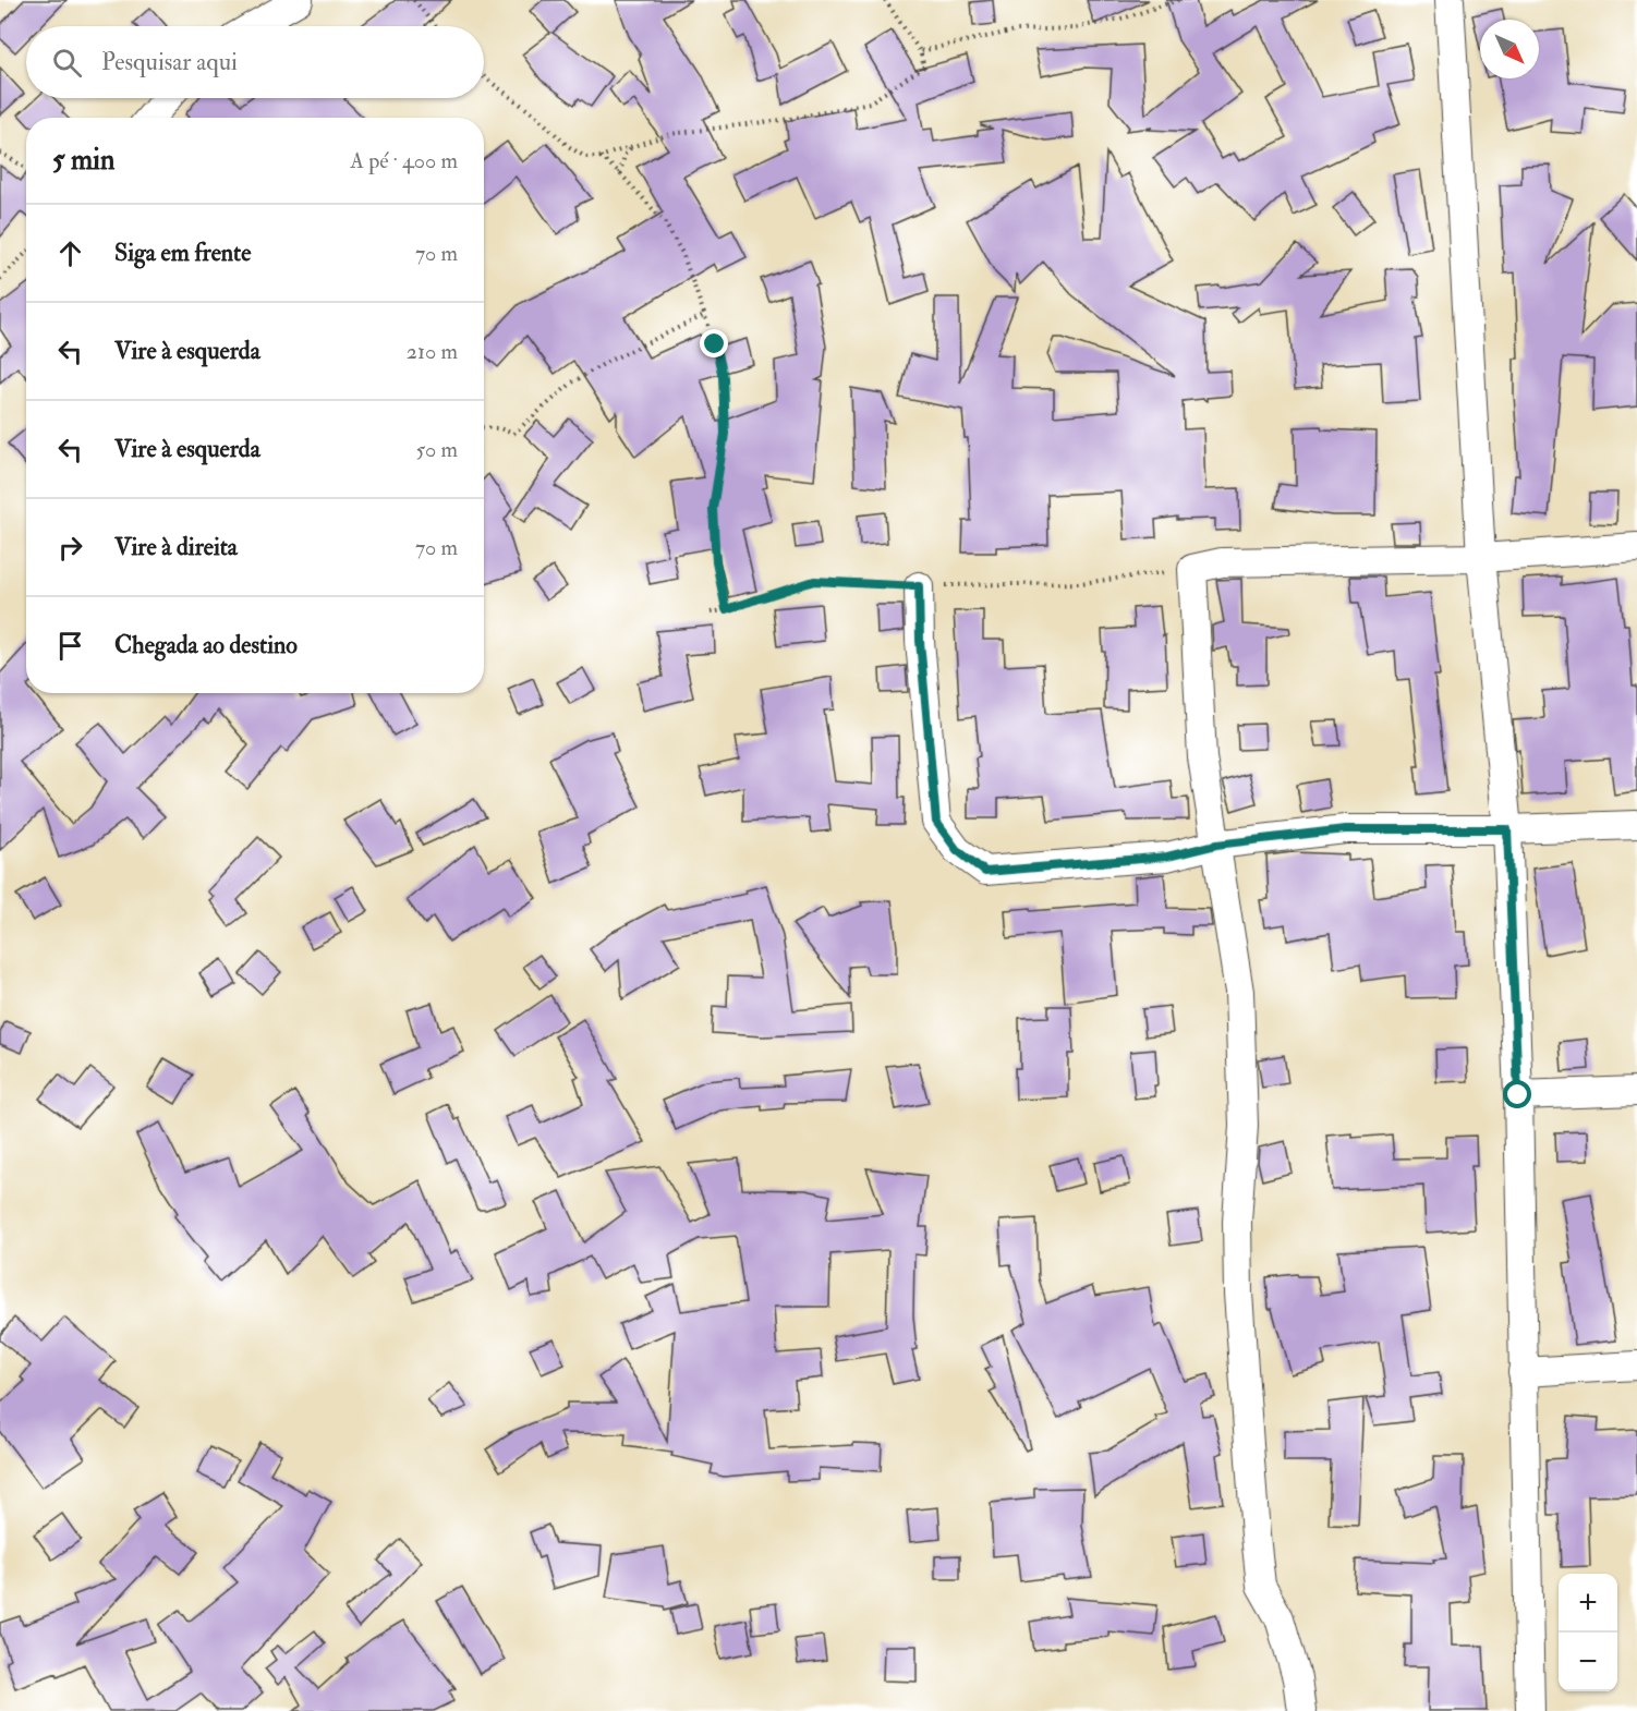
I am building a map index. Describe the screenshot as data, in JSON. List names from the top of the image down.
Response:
{
  "north": "bottom right",
  "page": {
    "search": "Pesquisar aqui",
    "heading": ["5 min", "A pé · 400 m"],
    "list": [
      ["Siga em frente", "70 m"],
      ["Vire à esquerda", "210 m"],
      ["Vire à esquerda", "50 m"],
      ["Vire à direita", "70 m"],
      "Chegada ao destino"
    ],
    "map_buttons": ["+", "−"]
  }
}
